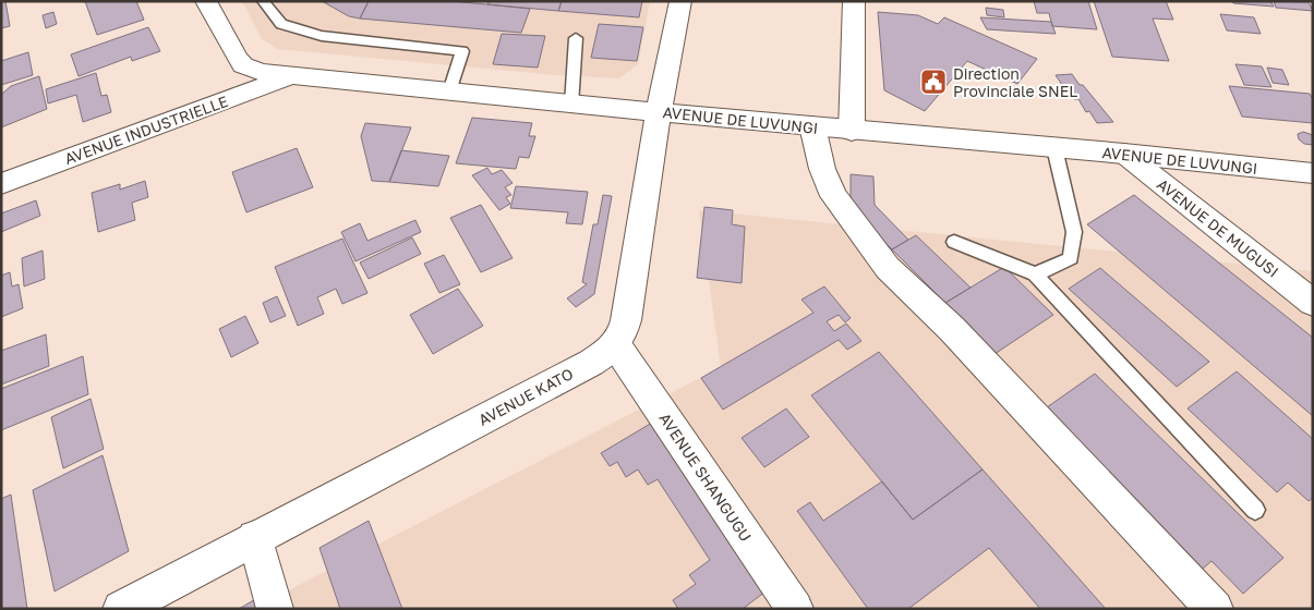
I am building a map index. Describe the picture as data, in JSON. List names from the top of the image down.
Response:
{
  "streets": {
    "street": [
      "AVENUE DE LUVUNGI",
      "AVENUE INDUSTRIELLE",
      "AVENUE DE MUGUSI",
      "AVENUE KATO",
      "AVENUE SHANGUGU"
    ]
  },
  "crossings": [
    ["AVENUE DE LUVUNGI", "AVENUE INDUSTRIELLE"],
    ["AVENUE DE LUVUNGI", "AVENUE DE MUGUSI"],
    ["AVENUE KATO", "AVENUE SHANGUGU"]
  ],
  "places": {
    "public building": ["Direction Provinciale SNEL"]
  }
}
